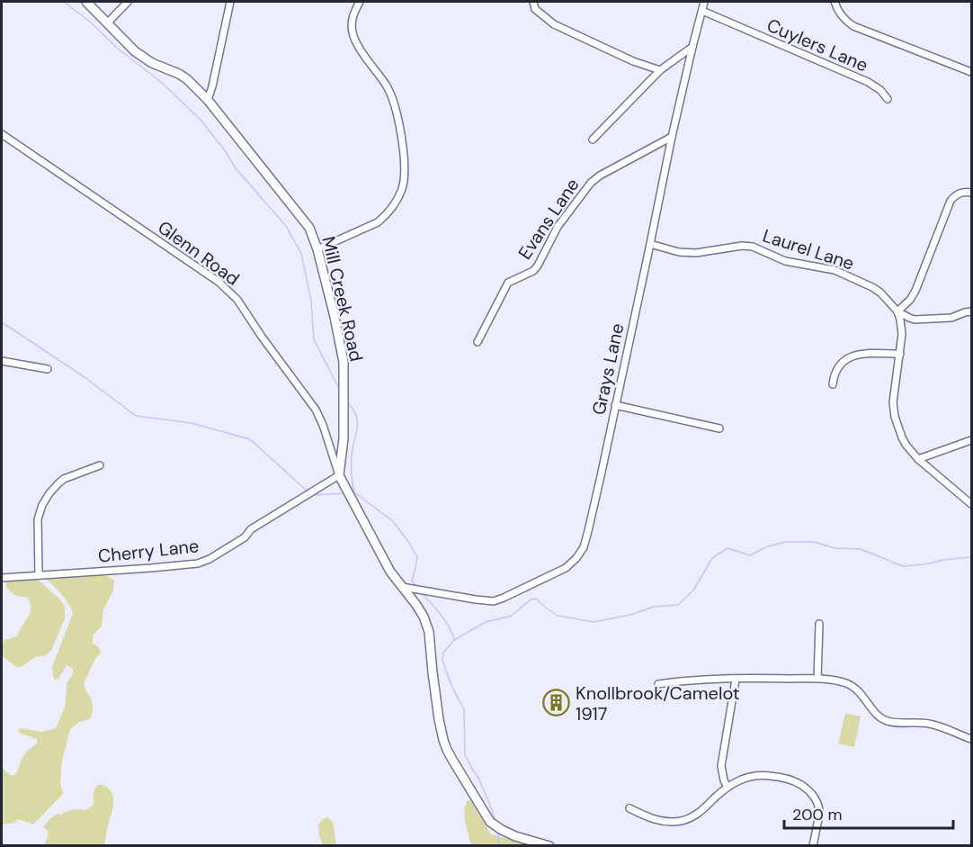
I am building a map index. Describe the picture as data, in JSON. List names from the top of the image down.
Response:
{
  "streets": {
    "street": [
      "Cuylers Lane",
      "Evans Lane",
      "Laurel Lane",
      "Glenn Road",
      "Mill Creek Road",
      "Grays Lane",
      "Cherry Lane"
    ]
  },
  "crossings": [
    ["Cuylers Lane", "Grays Lane"],
    ["Evans Lane", "Grays Lane"],
    ["Laurel Lane", "Grays Lane"],
    ["Glenn Road", "Mill Creek Road"],
    ["Glenn Road", "Cherry Lane"],
    ["Mill Creek Road", "Cherry Lane"]
  ],
  "places": {
    "building": ["Knollbrook/Camelot 1917"]
  },
  "scale_bar": "200 m"
}
